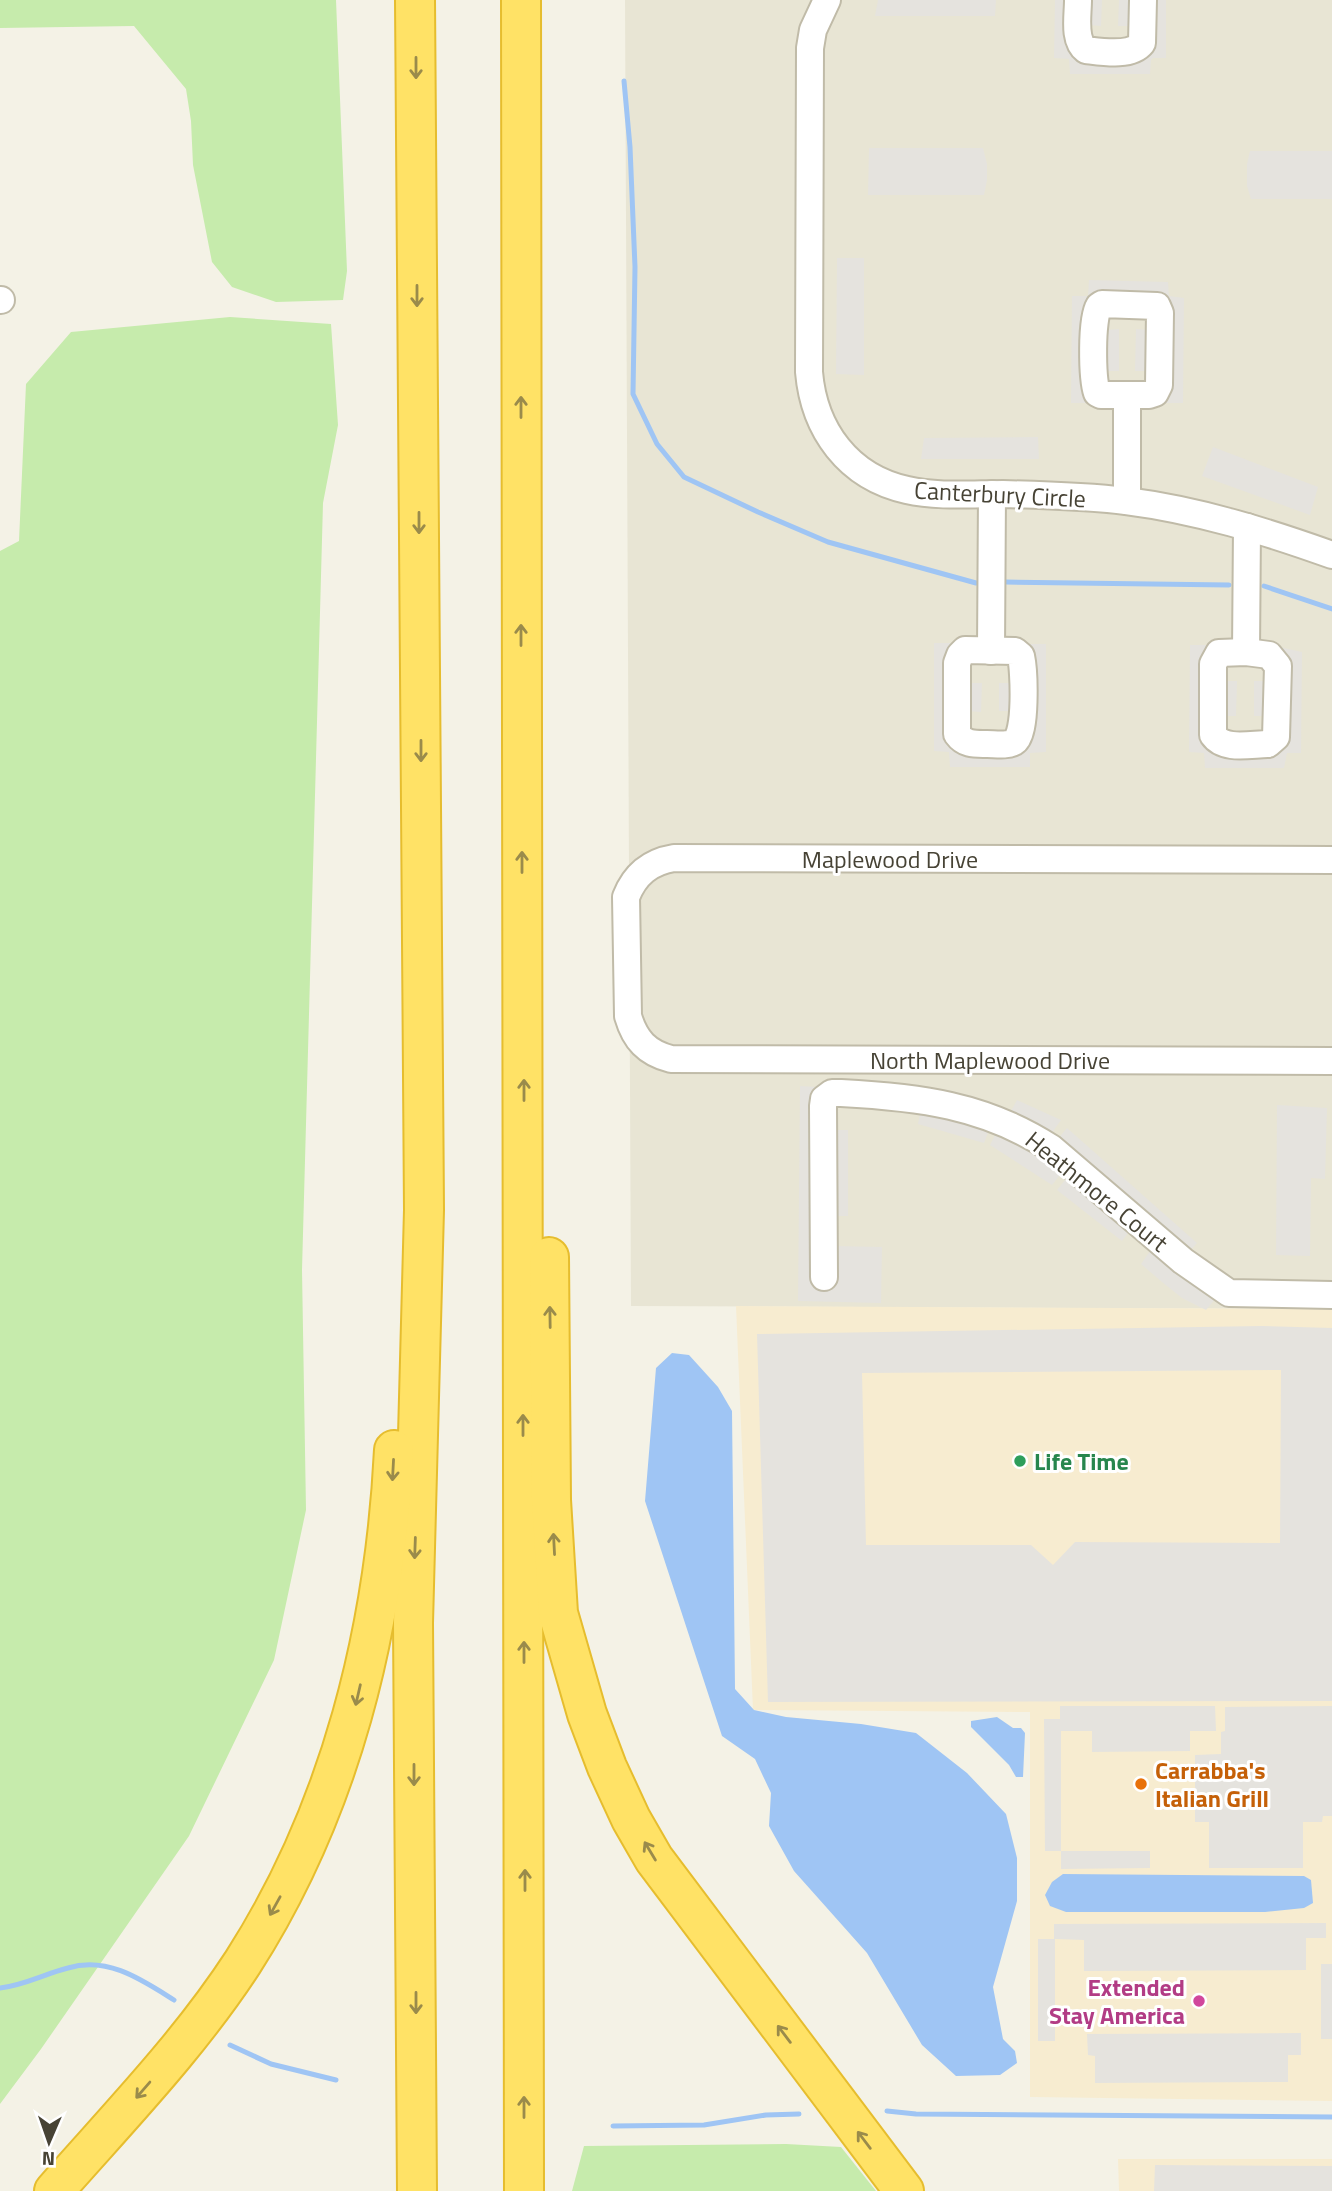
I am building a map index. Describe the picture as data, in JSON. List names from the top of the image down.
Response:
{
  "streets": {
    "street": [
      "Canterbury Circle",
      "Maplewood Drive",
      "North Maplewood Drive",
      "Heathmore Court"
    ]
  },
  "crossings": [
    ["Maplewood Drive", "North Maplewood Drive"]
  ],
  "places": ["Life Time", "Carrabba's Italian Grill", "Extended Stay America"],
  "north": "bottom"
}
